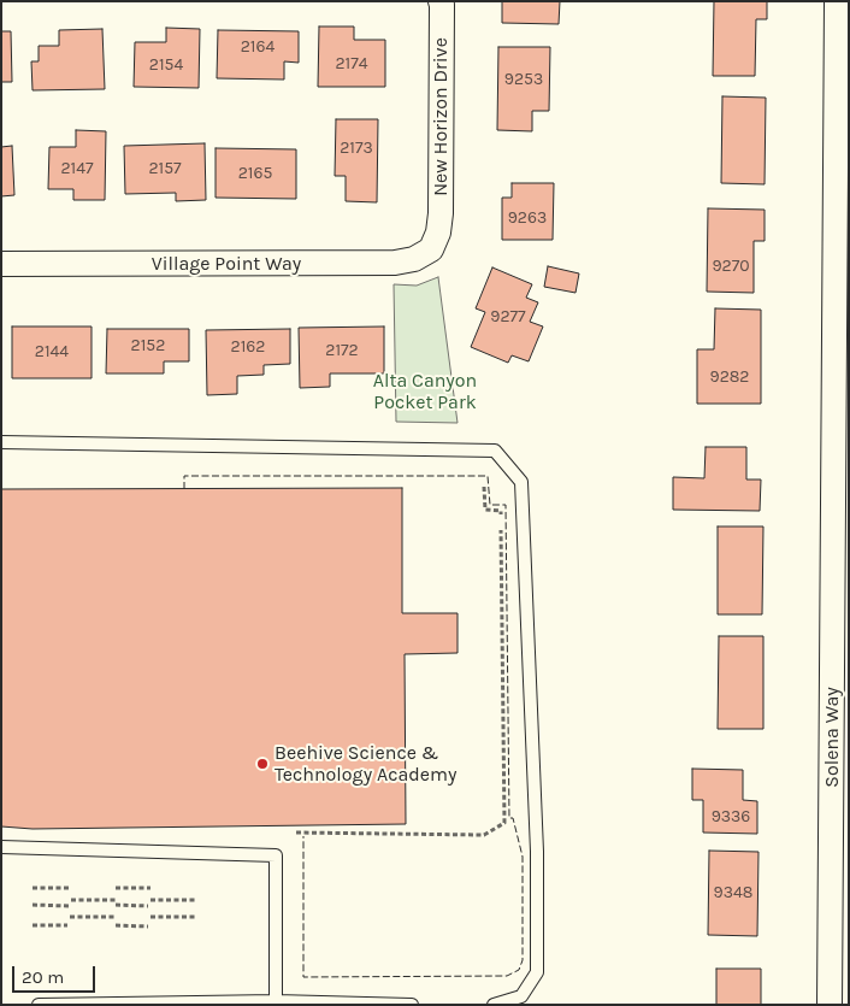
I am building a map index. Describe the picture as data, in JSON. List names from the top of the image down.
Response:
{
  "streets": {
    "street": ["New Horizon Drive", "Village Point Way", "Solena Way"]
  },
  "crossings": [
    ["New Horizon Drive", "Village Point Way"]
  ],
  "parks": ["Alta Canyon Pocket Park"],
  "places": ["Beehive Science & Technology Academy"],
  "house_numbers": [
    "2164",
    "2174",
    "2154",
    "9253",
    "2173",
    "2147",
    "2157",
    "2165",
    "9263",
    "9270",
    "9277",
    "2152",
    "2162",
    "2172",
    "2144",
    "9282",
    "9336",
    "9348"
  ],
  "scale_bar": "20 m"
}
